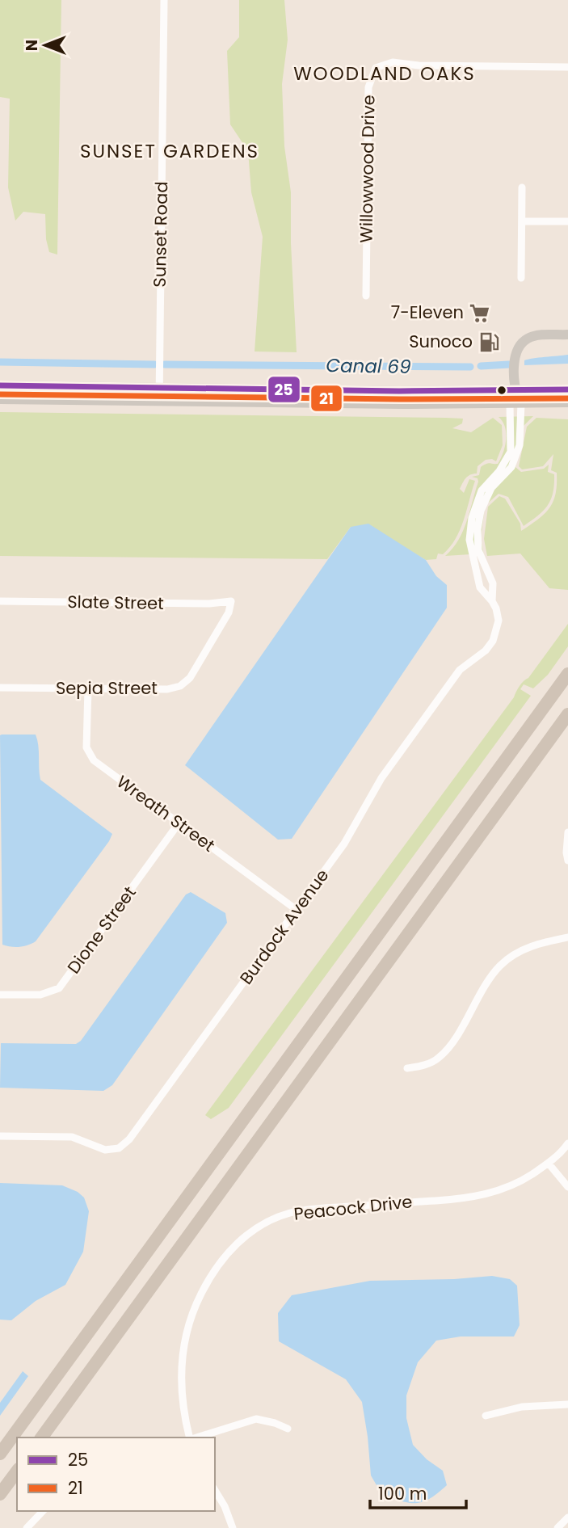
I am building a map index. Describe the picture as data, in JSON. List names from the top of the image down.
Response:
{
  "streets": {
    "street": [
      "Willowwood Drive",
      "Sunset Road",
      "Slate Street",
      "Sepia Street",
      "Wreath Street",
      "Burdock Avenue",
      "Dione Street",
      "Peacock Drive"
    ]
  },
  "crossings": [
    ["Slate Street", "Sepia Street"],
    ["Sepia Street", "Wreath Street"],
    ["Wreath Street", "Burdock Avenue"],
    ["Wreath Street", "Dione Street"]
  ],
  "districts": ["WOODLAND OAKS", "SUNSET GARDENS"],
  "water": ["Canal 69"],
  "places": {
    "supermarket": ["7-Eleven"],
    "fuel station": ["Sunoco"]
  },
  "lines": ["transit line 25", "transit line 21"],
  "legend": ["25", "21"],
  "scale_bar": "100 m",
  "north": "left"
}
